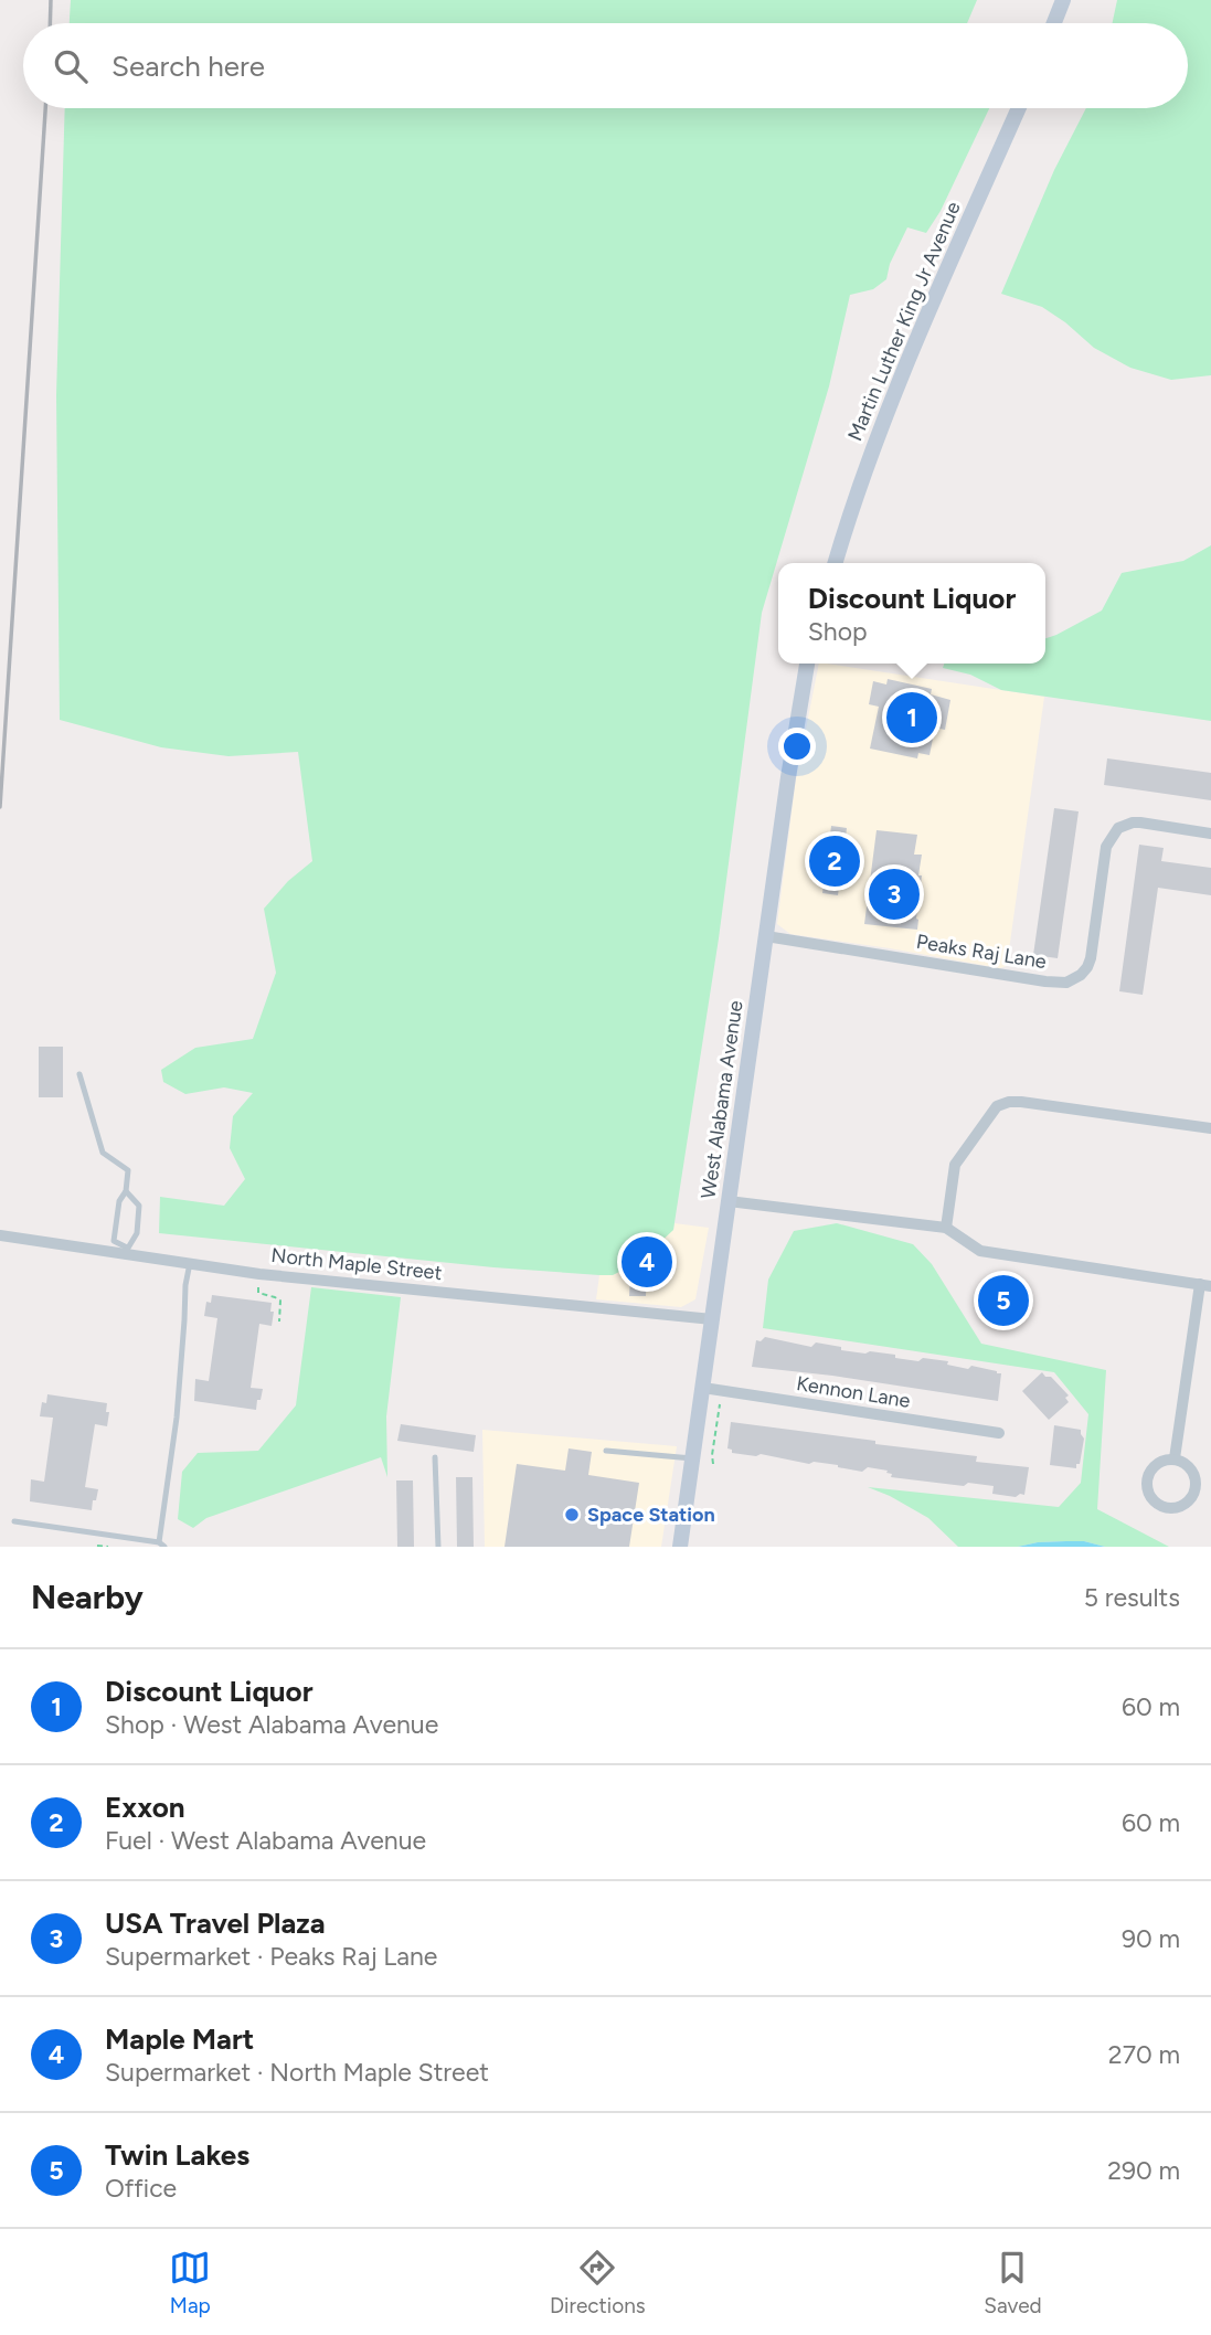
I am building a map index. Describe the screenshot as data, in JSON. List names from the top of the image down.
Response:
{
  "streets": {
    "main road": ["Martin Luther King Jr Avenue", "West Alabama Avenue"],
    "street": ["Peaks Raj Lane", "North Maple Street", "Kennon Lane"]
  },
  "crossings": [
    ["Peaks Raj Lane", "West Alabama Avenue"],
    ["West Alabama Avenue", "North Maple Street"],
    ["West Alabama Avenue", "Kennon Lane"]
  ],
  "places": ["Space Station"],
  "page": {
    "search": "Search here",
    "popup": ["Discount Liquor", "Shop"],
    "pins": [
      "1",
      "2",
      "3",
      "4",
      "5"
    ],
    "heading": ["Nearby", "5 results"],
    "list": [
      {
        "mark": "1",
        "name": "Discount Liquor",
        "note": "Shop · West Alabama Avenue",
        "value": "60 m"
      },
      {
        "mark": "2",
        "name": "Exxon",
        "note": "Fuel · West Alabama Avenue",
        "value": "60 m"
      },
      {
        "mark": "3",
        "name": "USA Travel Plaza",
        "note": "Supermarket · Peaks Raj Lane",
        "value": "90 m"
      },
      {
        "mark": "4",
        "name": "Maple Mart",
        "note": "Supermarket · North Maple Street",
        "value": "270 m"
      },
      {
        "mark": "5",
        "name": "Twin Lakes",
        "note": "Office",
        "value": "290 m"
      }
    ],
    "nav": ["Map", "Directions", "Saved"]
  }
}
